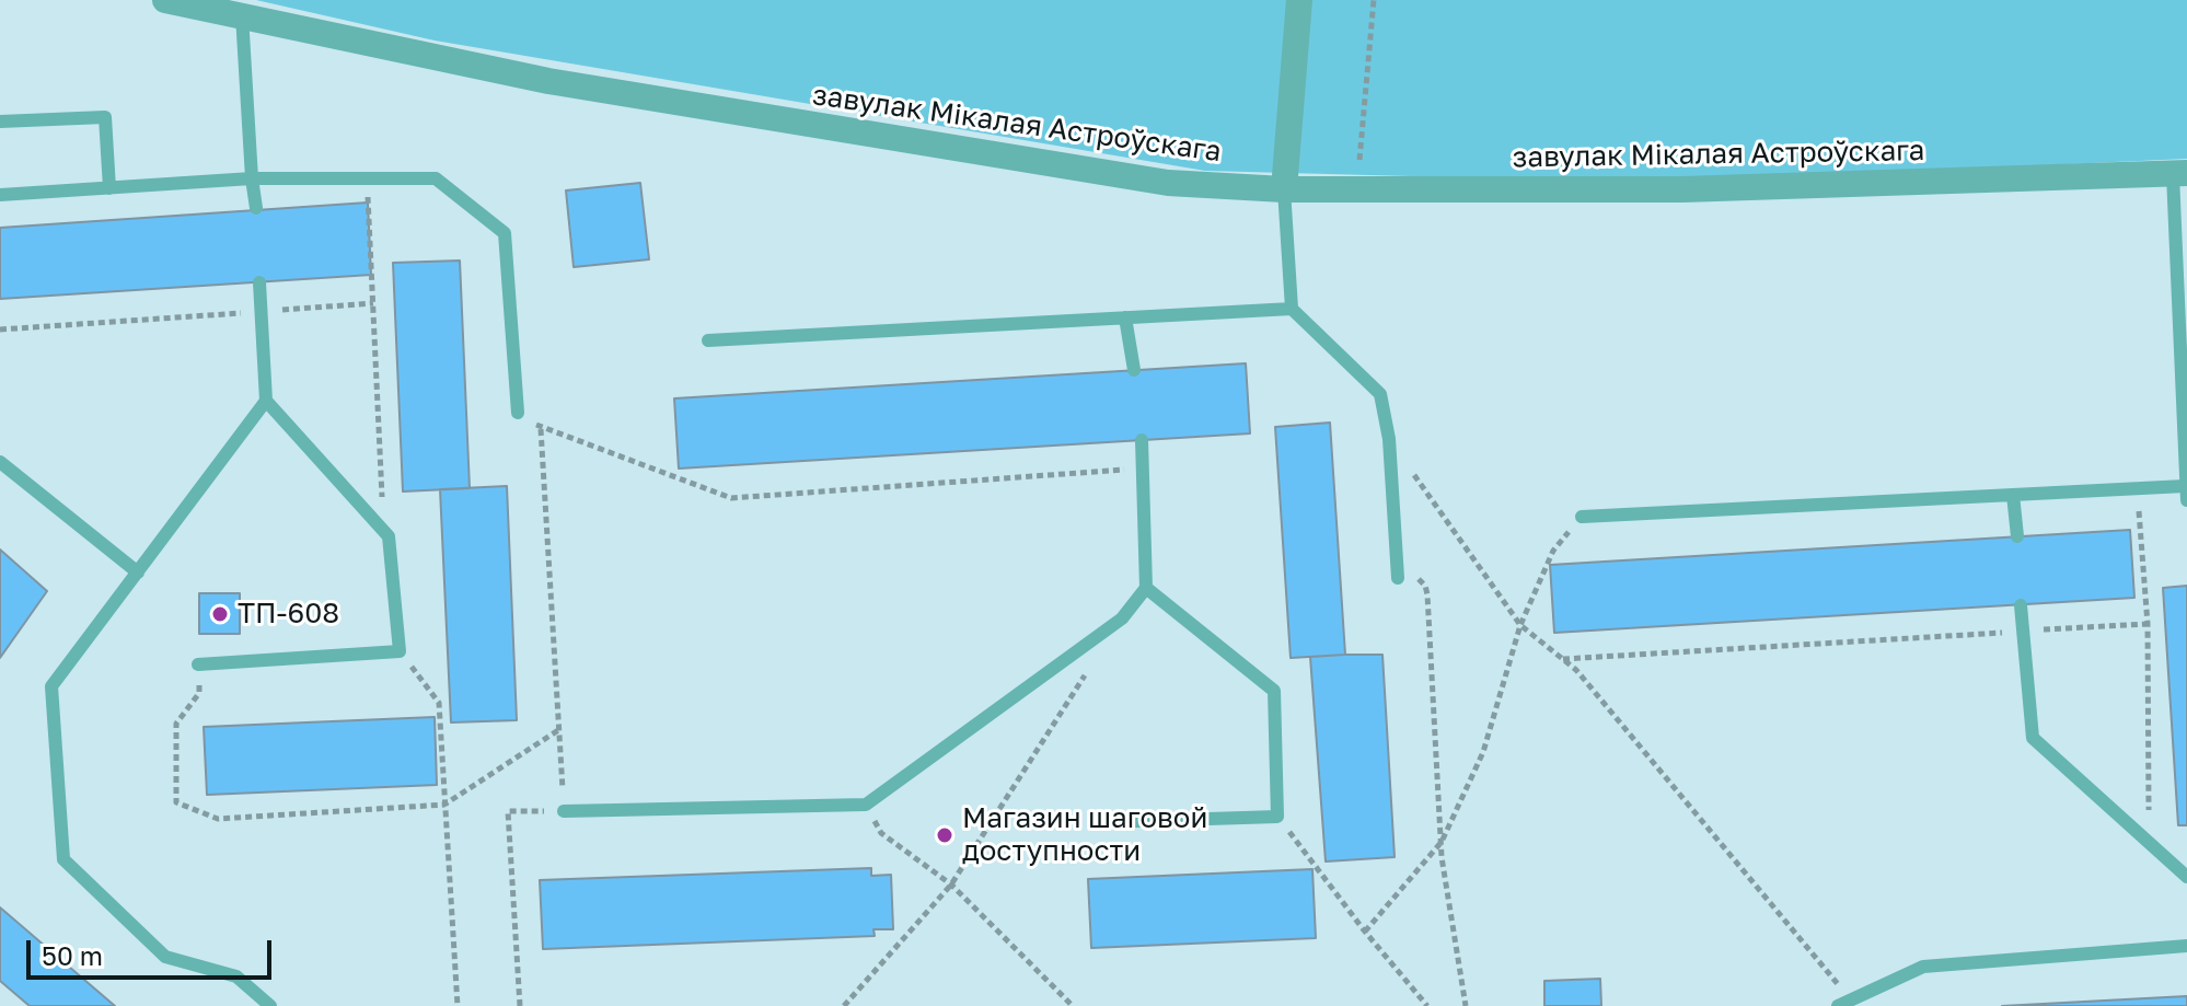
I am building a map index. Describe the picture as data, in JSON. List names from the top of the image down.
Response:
{
  "streets": {
    "street": ["завулак Мікалая Астроўскага"]
  },
  "places": ["ТП-608", "Магазин шаговой доступности"],
  "scale_bar": "50 m"
}
